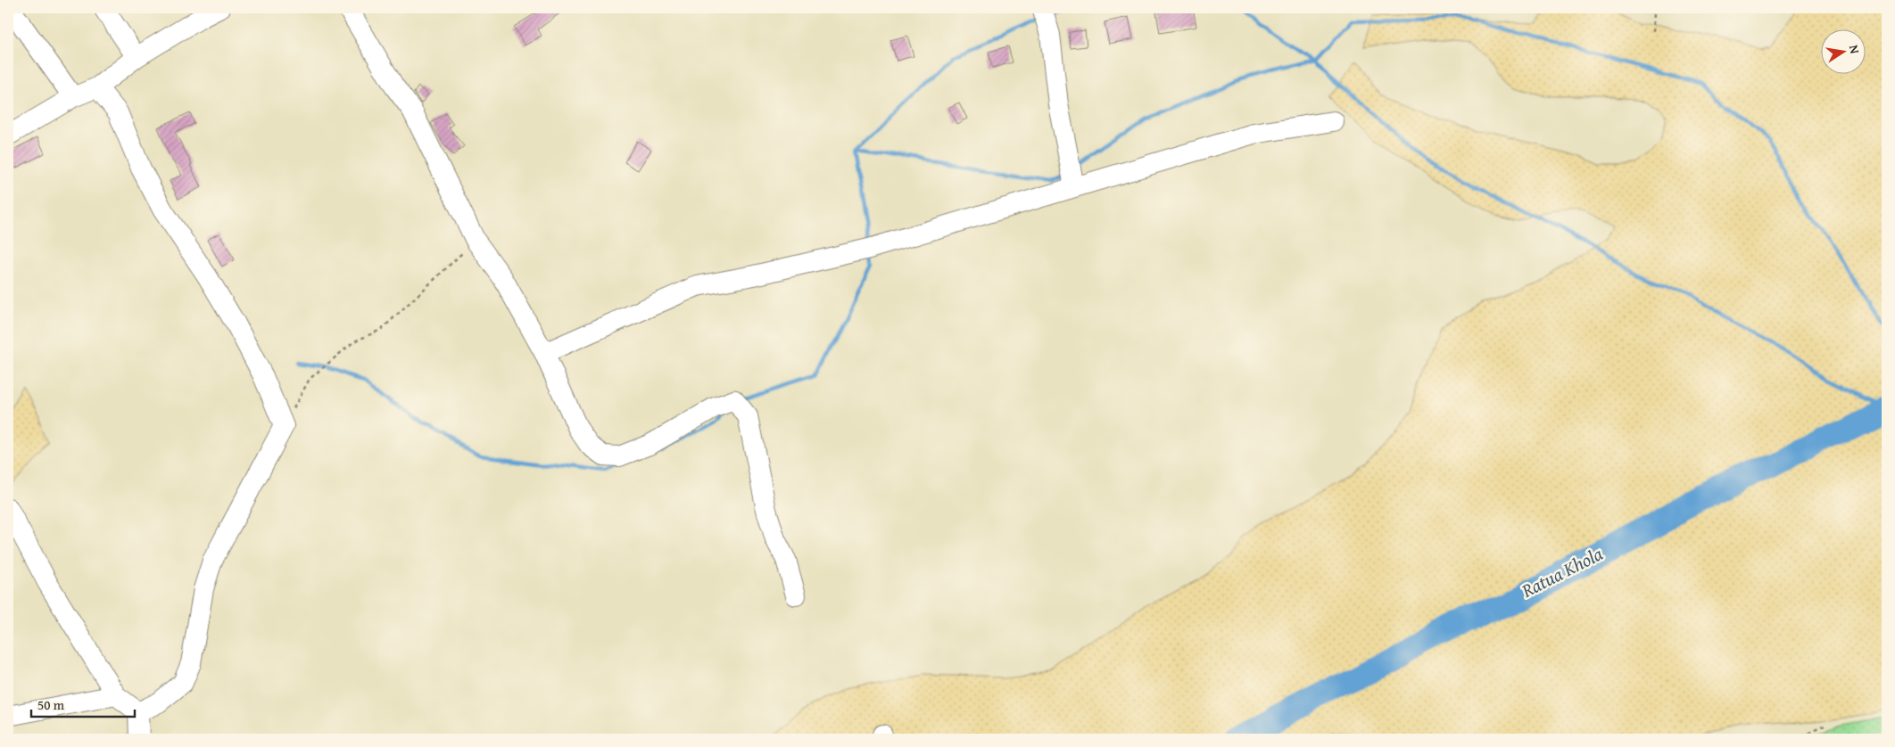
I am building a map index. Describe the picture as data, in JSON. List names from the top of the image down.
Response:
{
  "water": ["Ratua Khola"],
  "scale_bar": "50 m",
  "north": "right"
}
